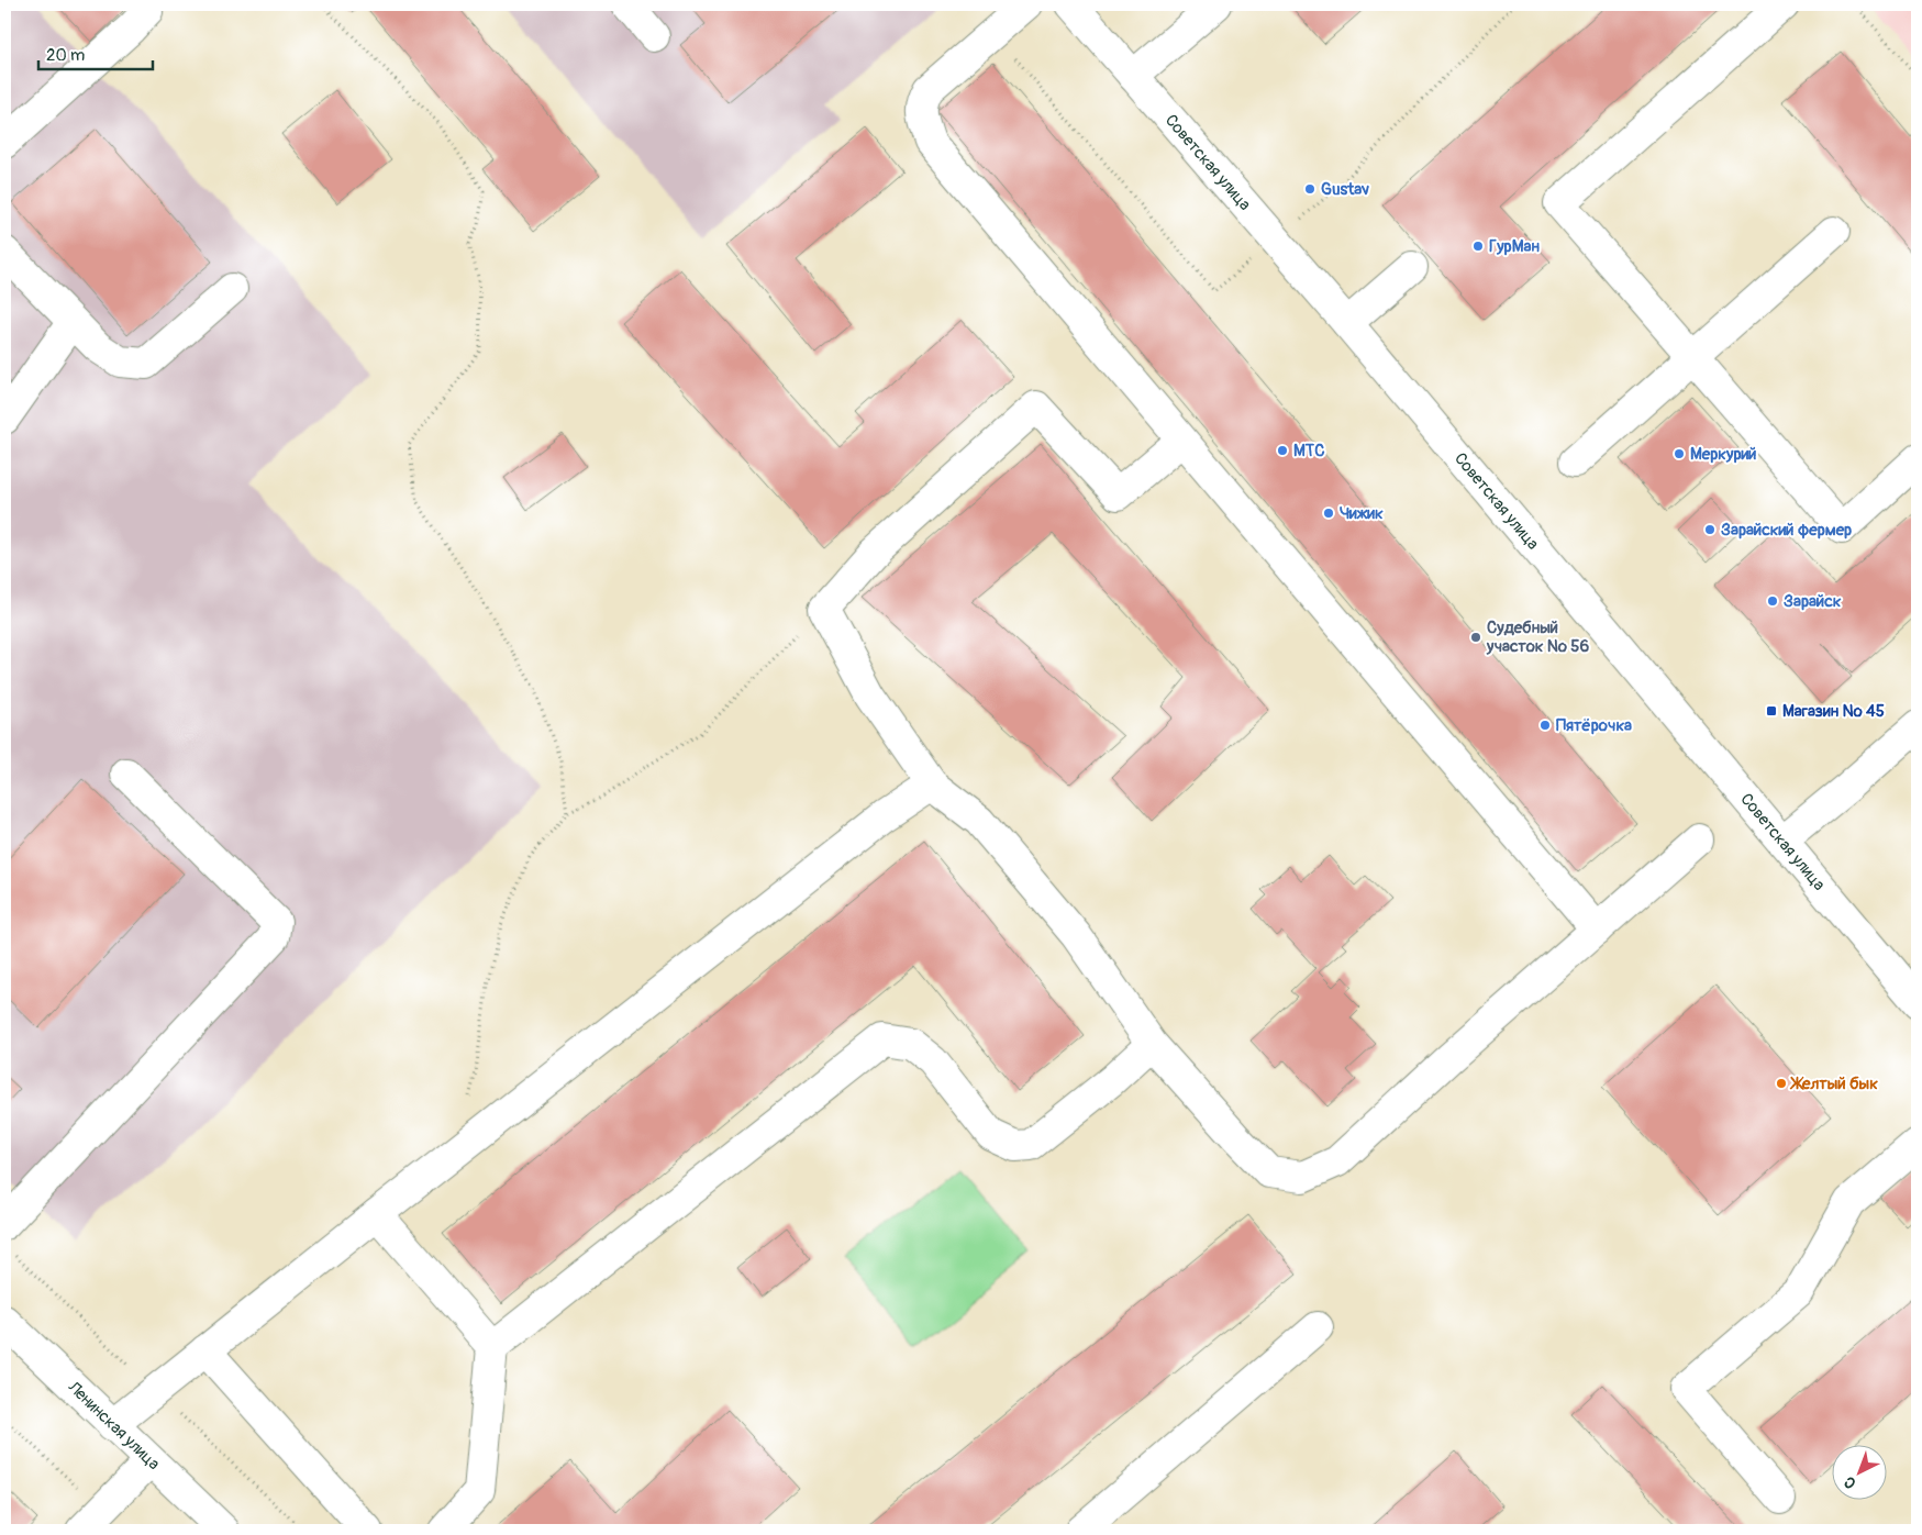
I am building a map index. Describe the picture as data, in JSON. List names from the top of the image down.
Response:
{
  "streets": {
    "street": ["Советская улица", "Ленинская улица"]
  },
  "places": {
    "other": [
      "Gustav",
      "ГурМан",
      "МТС",
      "Меркурий",
      "Чижик",
      "Зарайский фермер",
      "Зарайск",
      "Судебный участок № 56",
      "Пятёрочка",
      "Желтый бык"
    ],
    "transit": ["Магазин № 45"]
  },
  "scale_bar": "20 m",
  "north": "bottom left"
}
